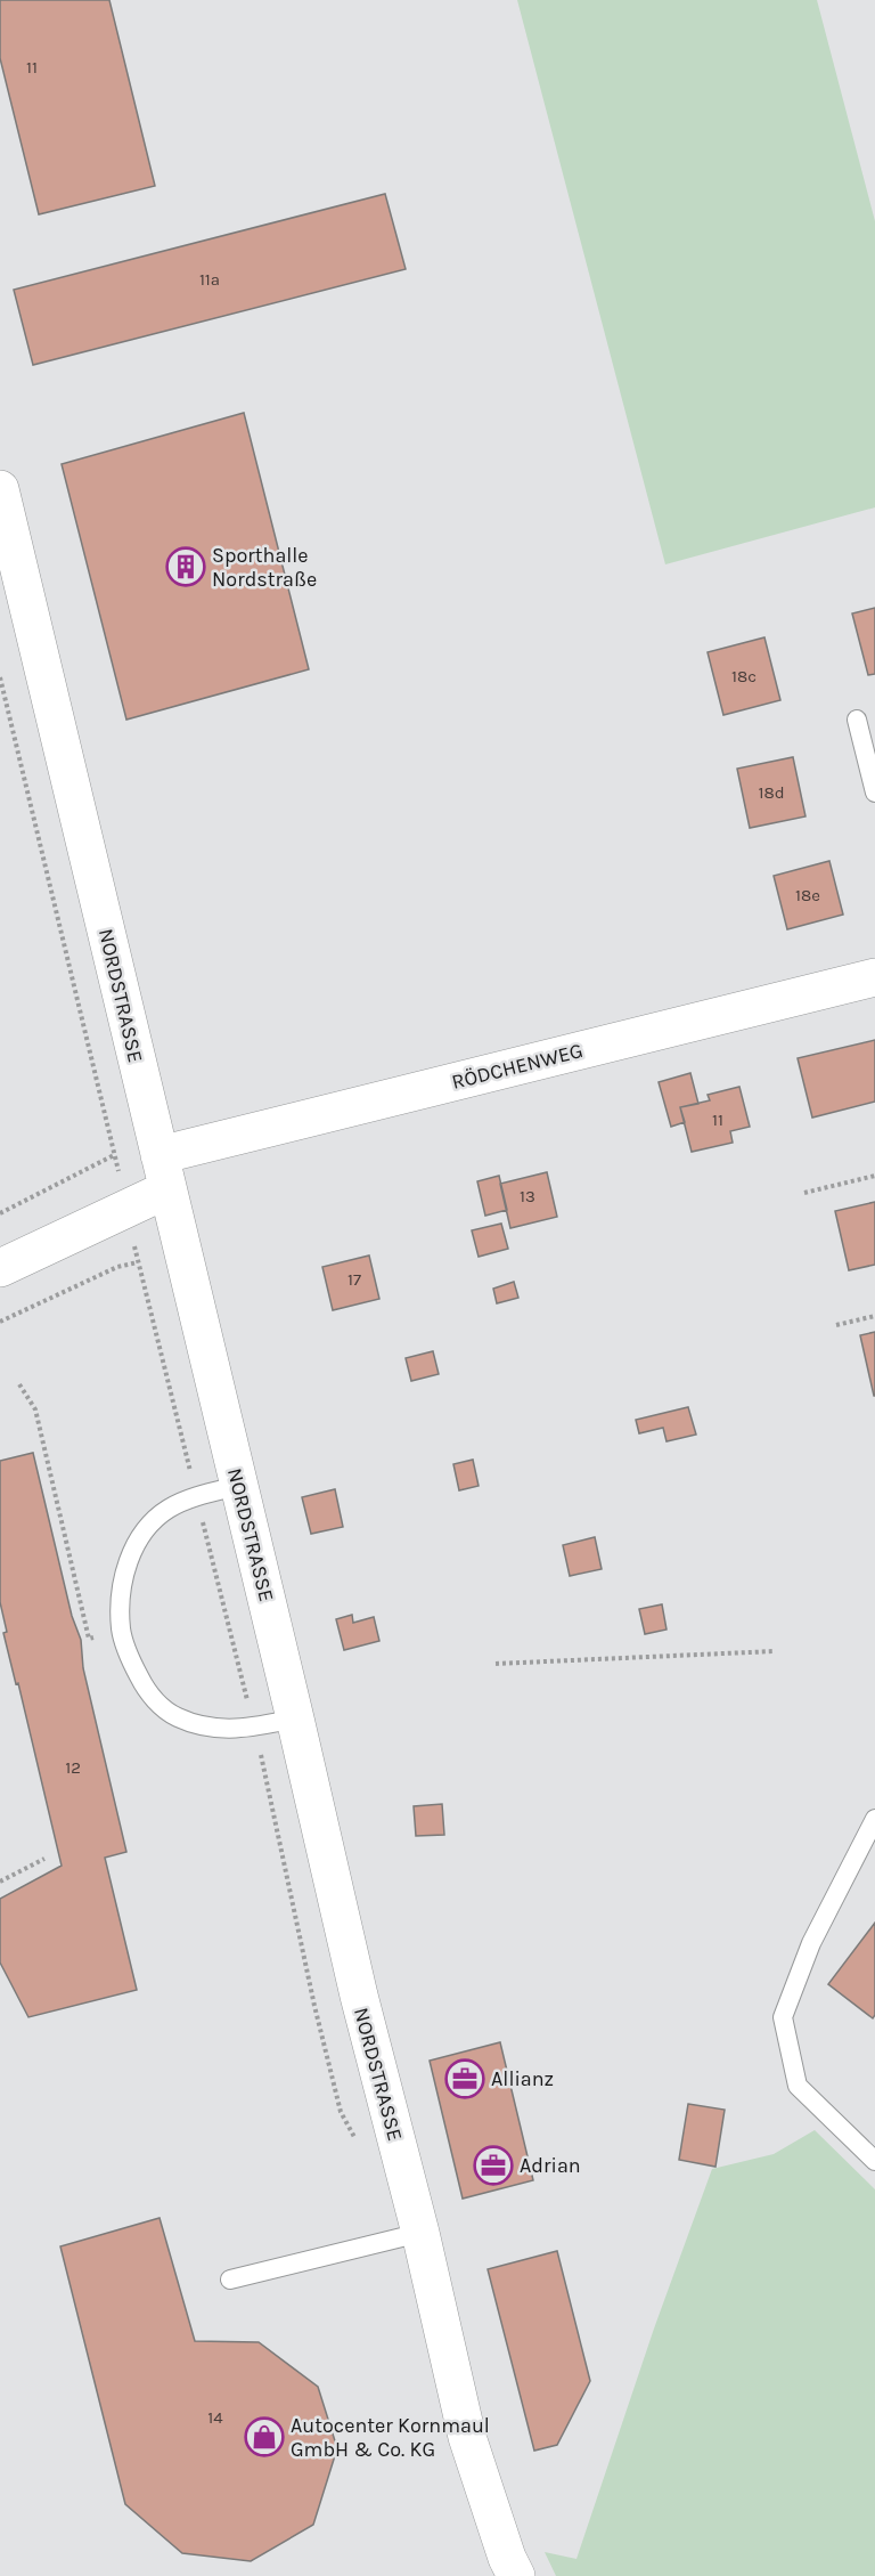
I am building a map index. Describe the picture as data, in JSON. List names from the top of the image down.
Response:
{
  "streets": {
    "street": ["NORDSTRASSE", "RÖDCHENWEG"]
  },
  "crossings": [
    ["NORDSTRASSE", "RÖDCHENWEG"]
  ],
  "places": {
    "building": ["Sporthalle Nordstraße"],
    "office": ["Allianz", "Adrian"],
    "shop": ["Autocenter Kornmaul GmbH & Co. KG"]
  },
  "house_numbers": [
    "11",
    "11a",
    "18c",
    "18d",
    "18e",
    "11",
    "13",
    "17",
    "12",
    "14"
  ]
}
